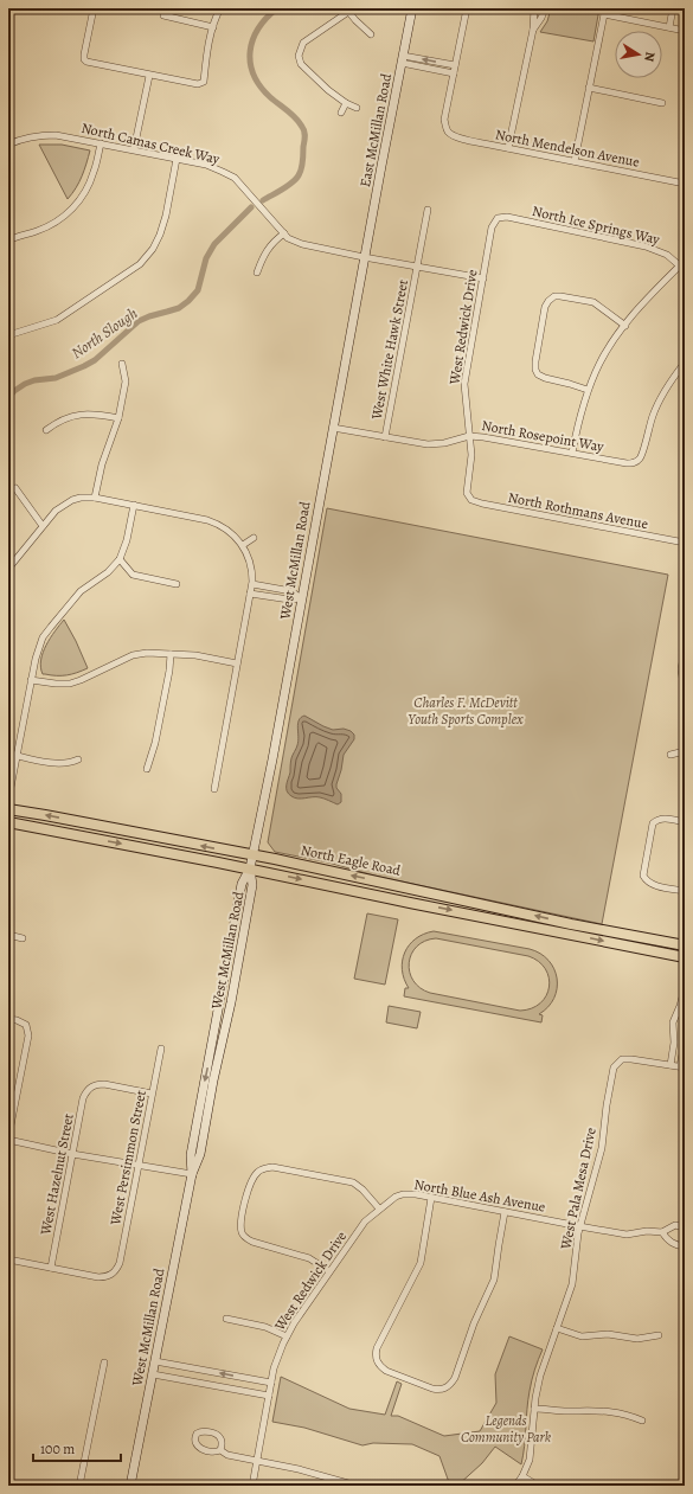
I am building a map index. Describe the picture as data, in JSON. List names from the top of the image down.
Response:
{
  "streets": {
    "highway": ["North Eagle Road"],
    "main road": ["East McMillan Road", "West McMillan Road"],
    "street": [
      "North Camas Creek Way",
      "North Mendelson Avenue",
      "North Ice Springs Way",
      "West Redwick Drive",
      "West White Hawk Street",
      "North Rosepoint Way",
      "North Rothmans Avenue",
      "West Persimmon Street",
      "West Hazelnut Street",
      "West Pala Mesa Drive",
      "North Blue Ash Avenue"
    ]
  },
  "crossings": [
    ["East McMillan Road", "North Camas Creek Way"],
    ["East McMillan Road", "West McMillan Road"],
    ["North Camas Creek Way", "West Redwick Drive"],
    ["North Camas Creek Way", "West White Hawk Street"],
    ["North Camas Creek Way", "West McMillan Road"],
    ["North Ice Springs Way", "West Redwick Drive"],
    ["West Redwick Drive", "North Rosepoint Way"],
    ["West Redwick Drive", "North Rothmans Avenue"],
    ["West Redwick Drive", "North Blue Ash Avenue"],
    ["West White Hawk Street", "North Rosepoint Way"],
    ["North Rosepoint Way", "West McMillan Road"],
    ["West McMillan Road", "North Eagle Road"],
    ["West Persimmon Street", "West Hazelnut Street"],
    ["West Pala Mesa Drive", "North Blue Ash Avenue"]
  ],
  "water": ["North Slough"],
  "parks": ["Charles F. McDevitt Youth Sports Complex", "Legends Community Park"],
  "scale_bar": "100 m",
  "north": "right"
}
